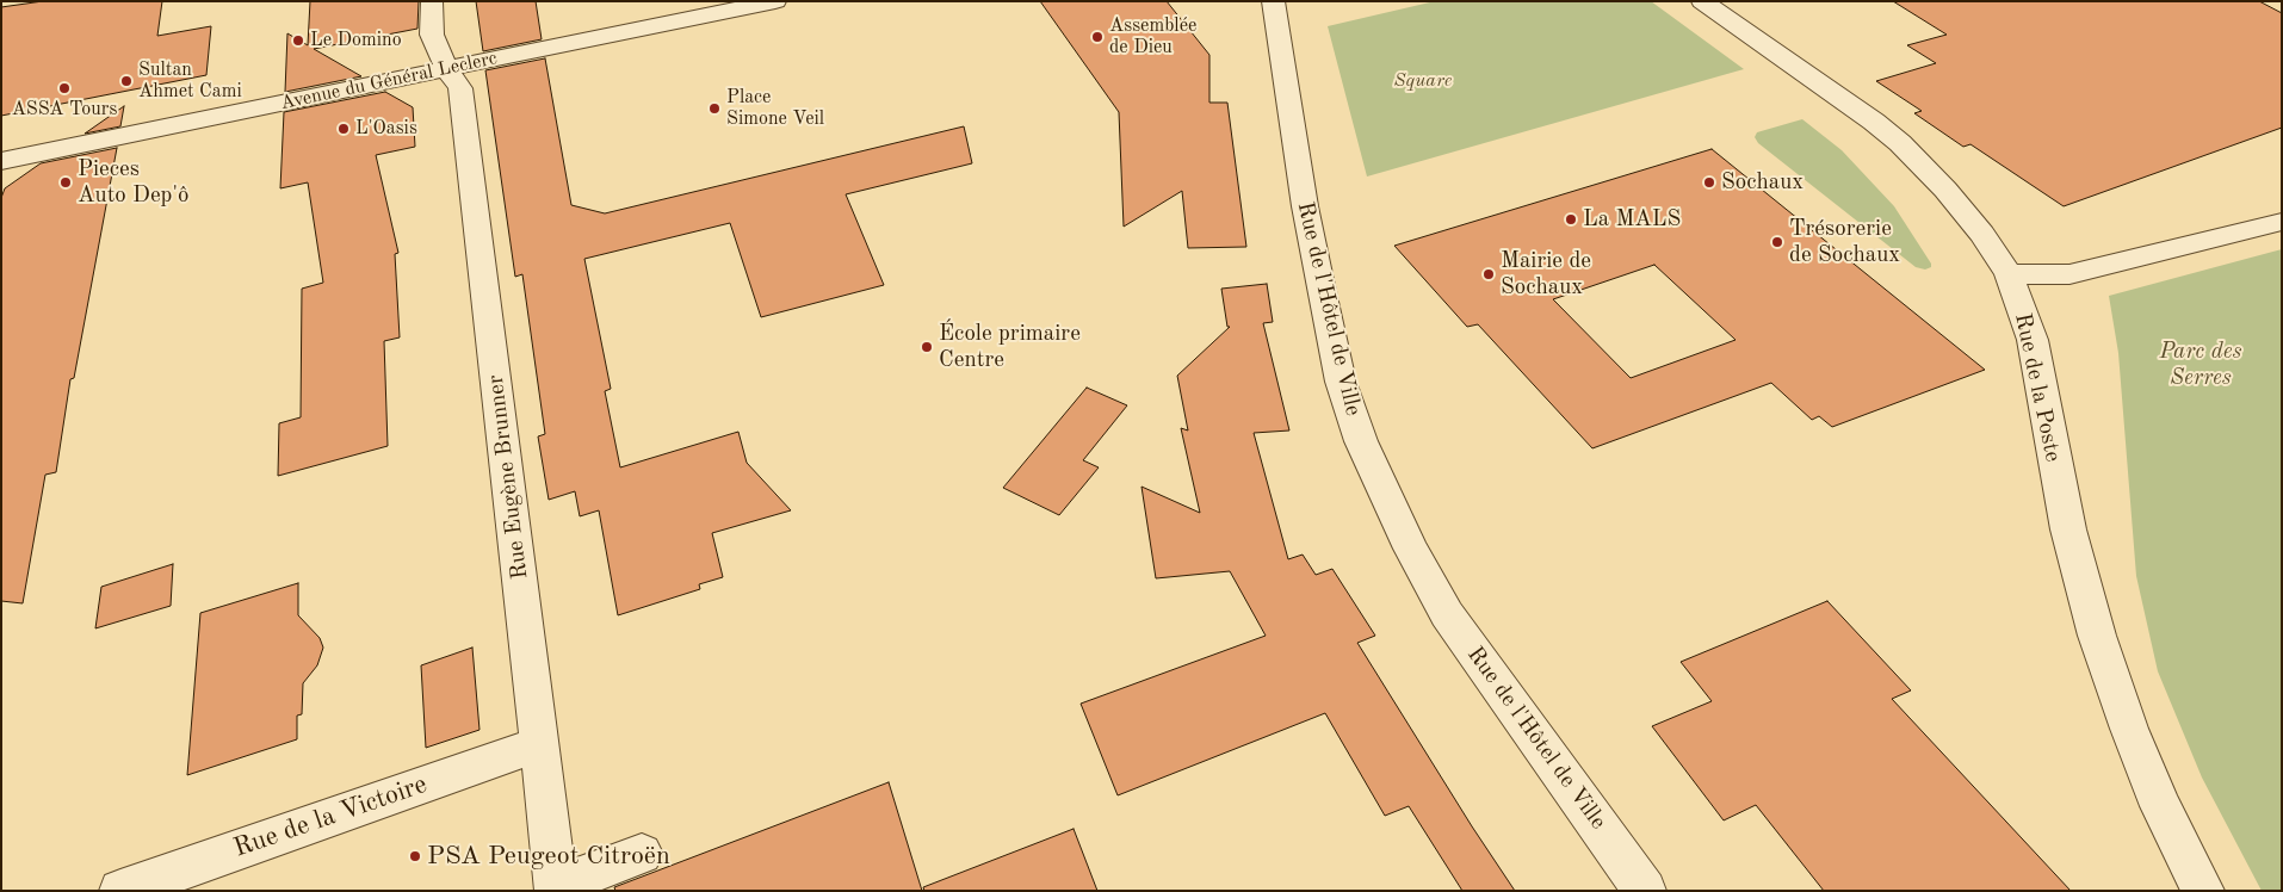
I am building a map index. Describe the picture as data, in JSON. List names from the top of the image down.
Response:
{
  "streets": {
    "street": [
      "Avenue du Général Leclerc",
      "Rue de l'Hôtel de Ville",
      "Rue de la Poste",
      "Rue Eugène Brunner",
      "Rue de la Victoire"
    ]
  },
  "crossings": [
    ["Avenue du Général Leclerc", "Rue Eugène Brunner"],
    ["Rue Eugène Brunner", "Rue de la Victoire"]
  ],
  "parks": ["Square", "Parc des Serres"],
  "places": [
    "Assemblée de Dieu",
    "Le Domino",
    "Sultan Ahmet Cami",
    "ASSA Tours",
    "Place Simone Veil",
    "L'Oasis",
    "Pieces Auto Dep'ô",
    "Sochaux",
    "La MALS",
    "Trésorerie de Sochaux",
    "Mairie de Sochaux",
    "École primaire Centre",
    "PSA Peugeot Citroën"
  ]
}
